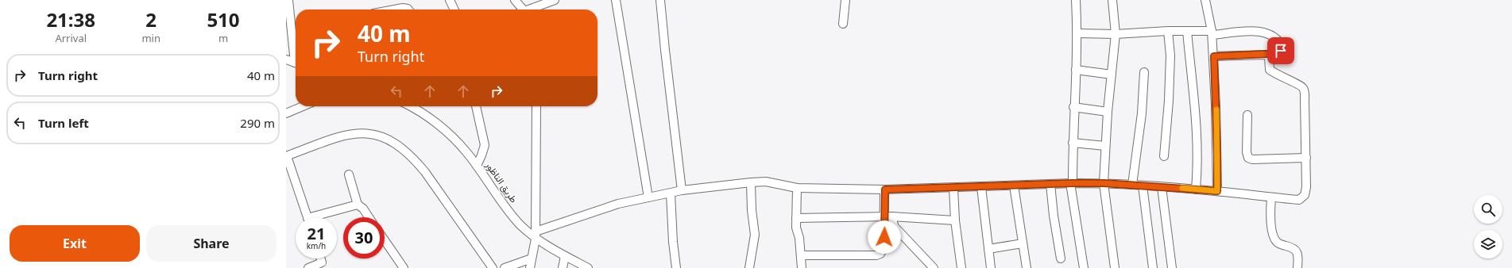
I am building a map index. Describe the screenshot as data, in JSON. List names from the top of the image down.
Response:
{
  "streets": {
    "street": ["طريق الناظور"]
  },
  "page": {
    "eta": [
      "21:38",
      "Arrival",
      "2",
      "min",
      "510",
      "m"
    ],
    "turn": ["40 m", "Turn right"],
    "list": [
      {
        "name": "Turn right",
        "value": "40 m"
      },
      {
        "name": "Turn left",
        "value": "290 m"
      }
    ],
    "speed": "21 km/h",
    "limit": "30",
    "buttons": ["Exit", "Share"]
  }
}
